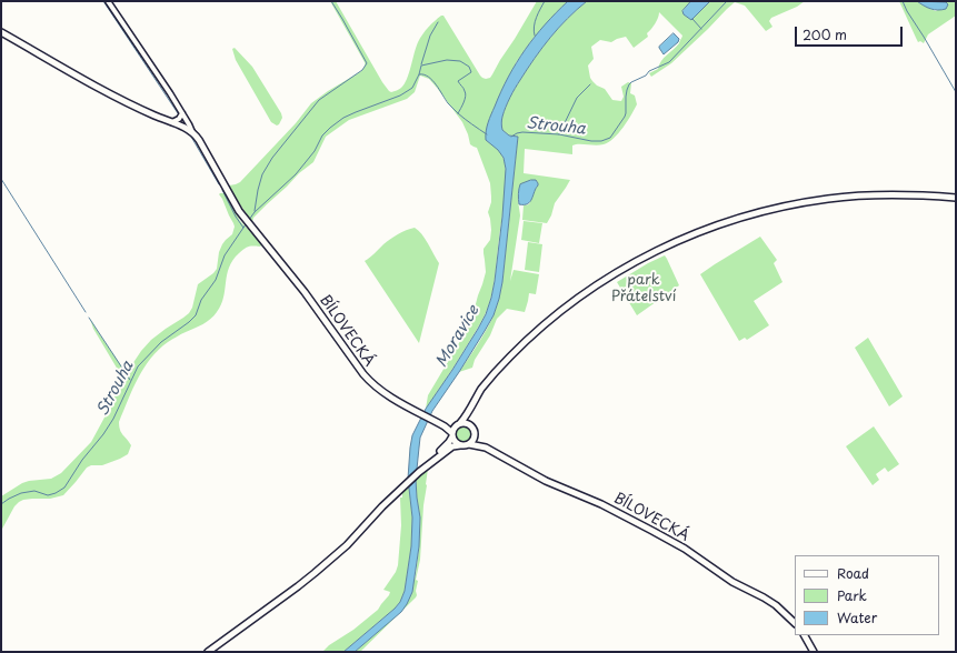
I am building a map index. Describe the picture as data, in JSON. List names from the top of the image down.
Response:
{
  "streets": {
    "main road": ["BÍLOVECKÁ"]
  },
  "water": ["Strouha", "Moravice"],
  "parks": ["park Přátelství"],
  "legend": ["Road", "Park", "Water"],
  "scale_bar": "200 m"
}
